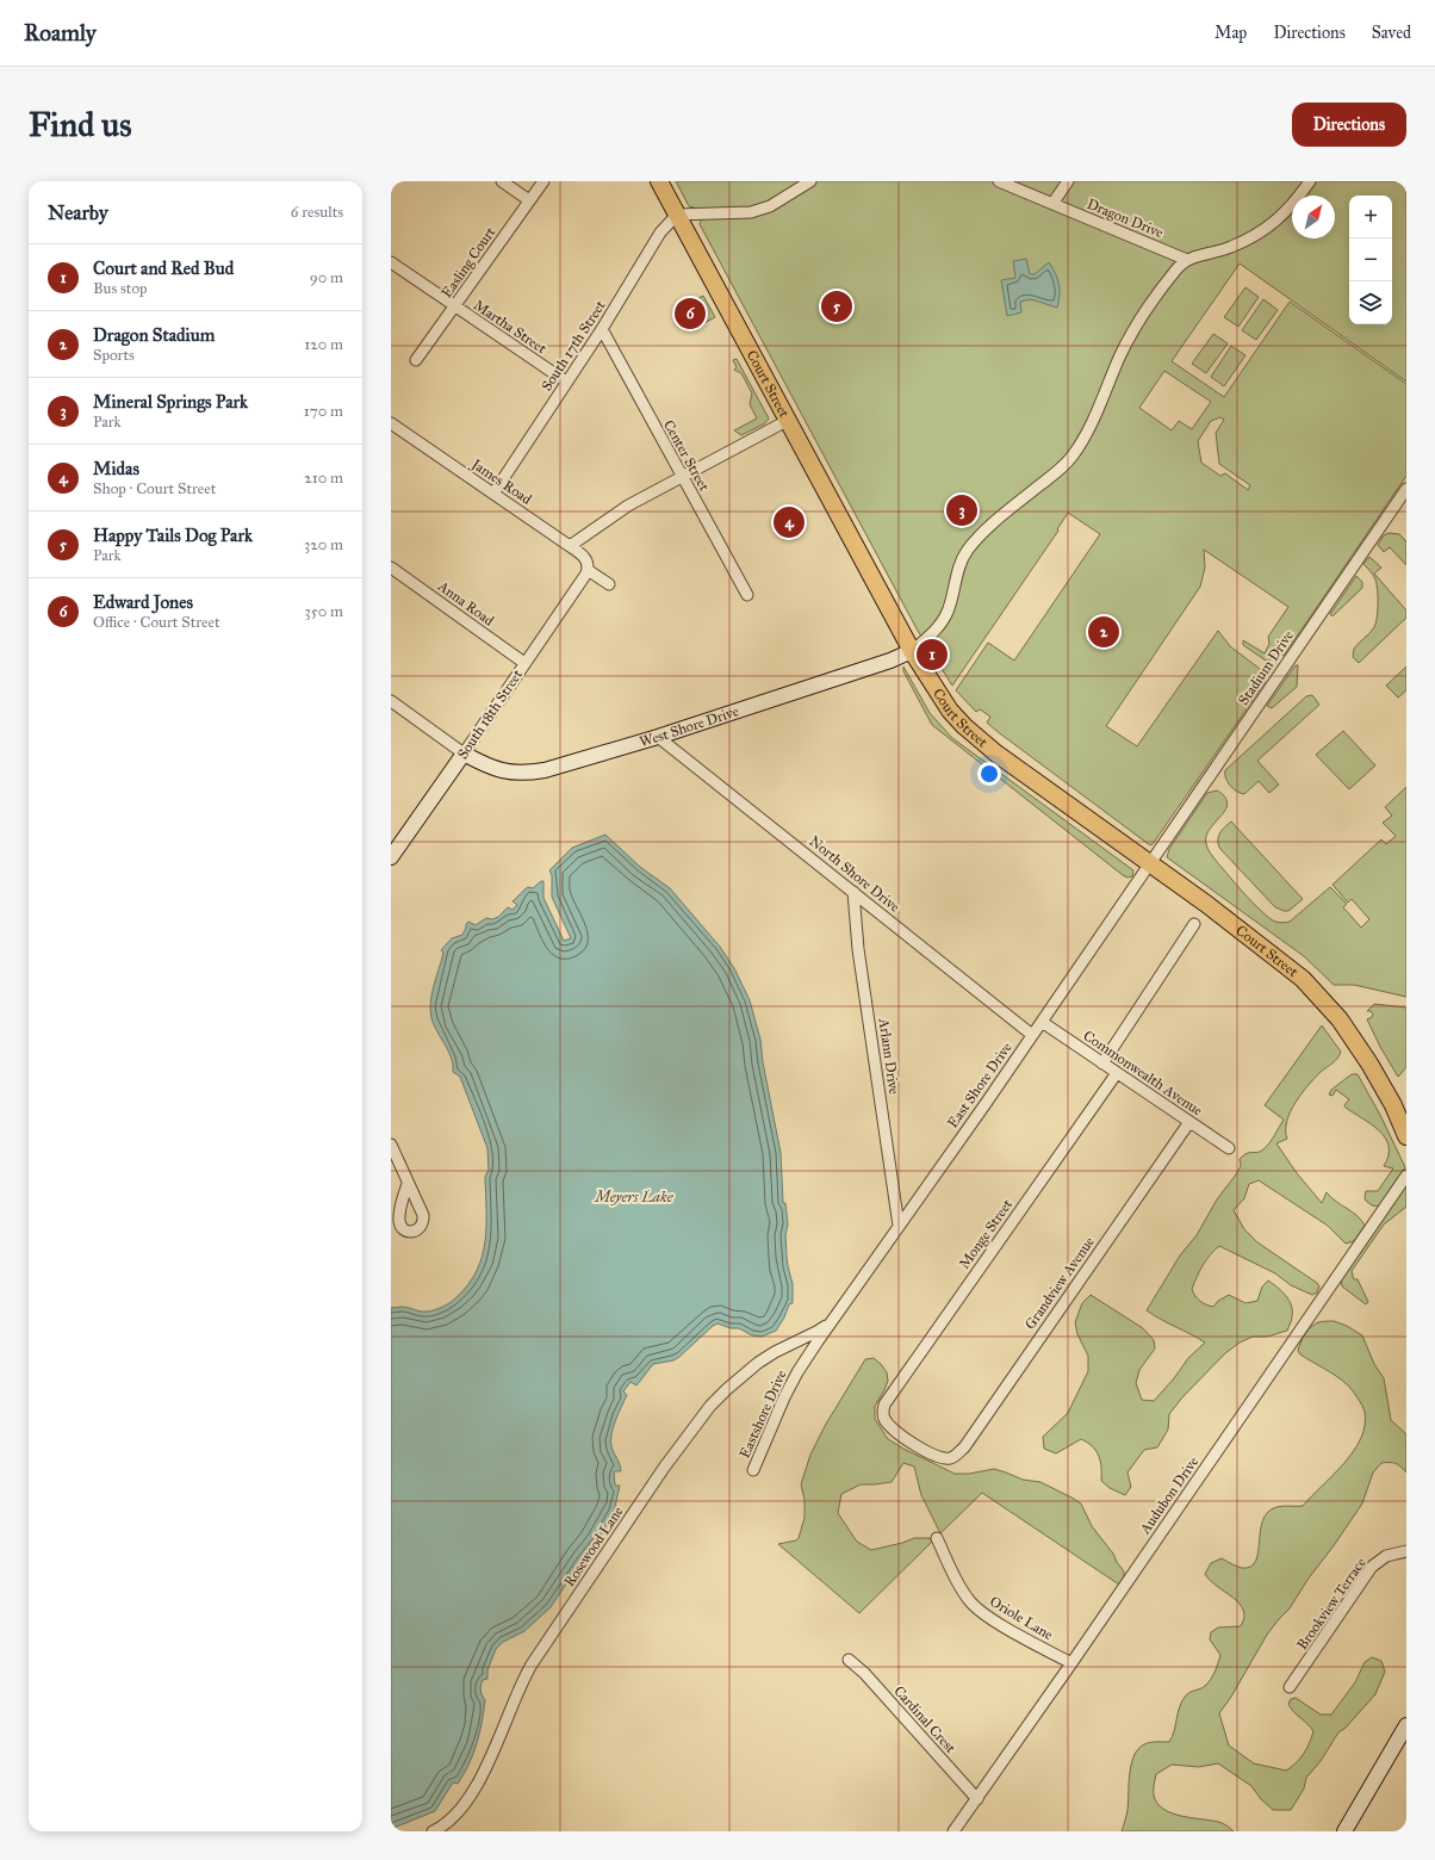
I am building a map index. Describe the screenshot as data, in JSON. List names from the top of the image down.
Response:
{
  "streets": {
    "main road": ["Court Street"],
    "street": [
      "Dragon Drive",
      "Easling Court",
      "Martha Street",
      "South 17th Street",
      "Center Street",
      "James Road",
      "Anna Road",
      "Stadium Drive",
      "South 18th Street",
      "West Shore Drive",
      "North Shore Drive",
      "Arlann Drive",
      "Commonwealth Avenue",
      "East Shore Drive",
      "Monge Street",
      "Grandview Avenue",
      "Eastshore Drive",
      "Audubon Drive",
      "Rosewood Lane",
      "Brookview Terrace",
      "Oriole Lane",
      "Cardinal Crest"
    ]
  },
  "crossings": [
    ["Easling Court", "Martha Street"],
    ["Martha Street", "South 17th Street"],
    ["South 17th Street", "Court Street"],
    ["South 17th Street", "Center Street"],
    ["South 17th Street", "James Road"],
    ["Court Street", "Stadium Drive"],
    ["Court Street", "West Shore Drive"],
    ["Court Street", "East Shore Drive"],
    ["James Road", "South 18th Street"],
    ["Anna Road", "South 18th Street"],
    ["Stadium Drive", "East Shore Drive"],
    ["South 18th Street", "West Shore Drive"],
    ["West Shore Drive", "North Shore Drive"],
    ["North Shore Drive", "Arlann Drive"],
    ["North Shore Drive", "East Shore Drive"],
    ["Arlann Drive", "East Shore Drive"],
    ["Commonwealth Avenue", "East Shore Drive"],
    ["Commonwealth Avenue", "Monge Street"],
    ["Commonwealth Avenue", "Grandview Avenue"],
    ["East Shore Drive", "Eastshore Drive"],
    ["East Shore Drive", "Rosewood Lane"],
    ["Monge Street", "Grandview Avenue"],
    ["Eastshore Drive", "Rosewood Lane"],
    ["Audubon Drive", "Oriole Lane"],
    ["Audubon Drive", "Cardinal Crest"]
  ],
  "water": ["Meyers Lake"],
  "north": "top right",
  "page": {
    "header": "Roamly",
    "nav": ["Map", "Directions", "Saved"],
    "buttons": "Directions",
    "title": "Find us",
    "heading": ["Nearby", "6 results"],
    "map_buttons": ["+", "−"],
    "list": [
      {
        "mark": "1",
        "name": "Court and Red Bud",
        "note": "Bus stop",
        "value": "90 m"
      },
      {
        "mark": "2",
        "name": "Dragon Stadium",
        "note": "Sports",
        "value": "120 m"
      },
      {
        "mark": "3",
        "name": "Mineral Springs Park",
        "note": "Park",
        "value": "170 m"
      },
      {
        "mark": "4",
        "name": "Midas",
        "note": "Shop · Court Street",
        "value": "210 m"
      },
      {
        "mark": "5",
        "name": "Happy Tails Dog Park",
        "note": "Park",
        "value": "320 m"
      },
      {
        "mark": "6",
        "name": "Edward Jones",
        "note": "Office · Court Street",
        "value": "350 m"
      }
    ],
    "pins": [
      "5",
      "6",
      "3",
      "4",
      "2",
      "1"
    ]
  }
}
